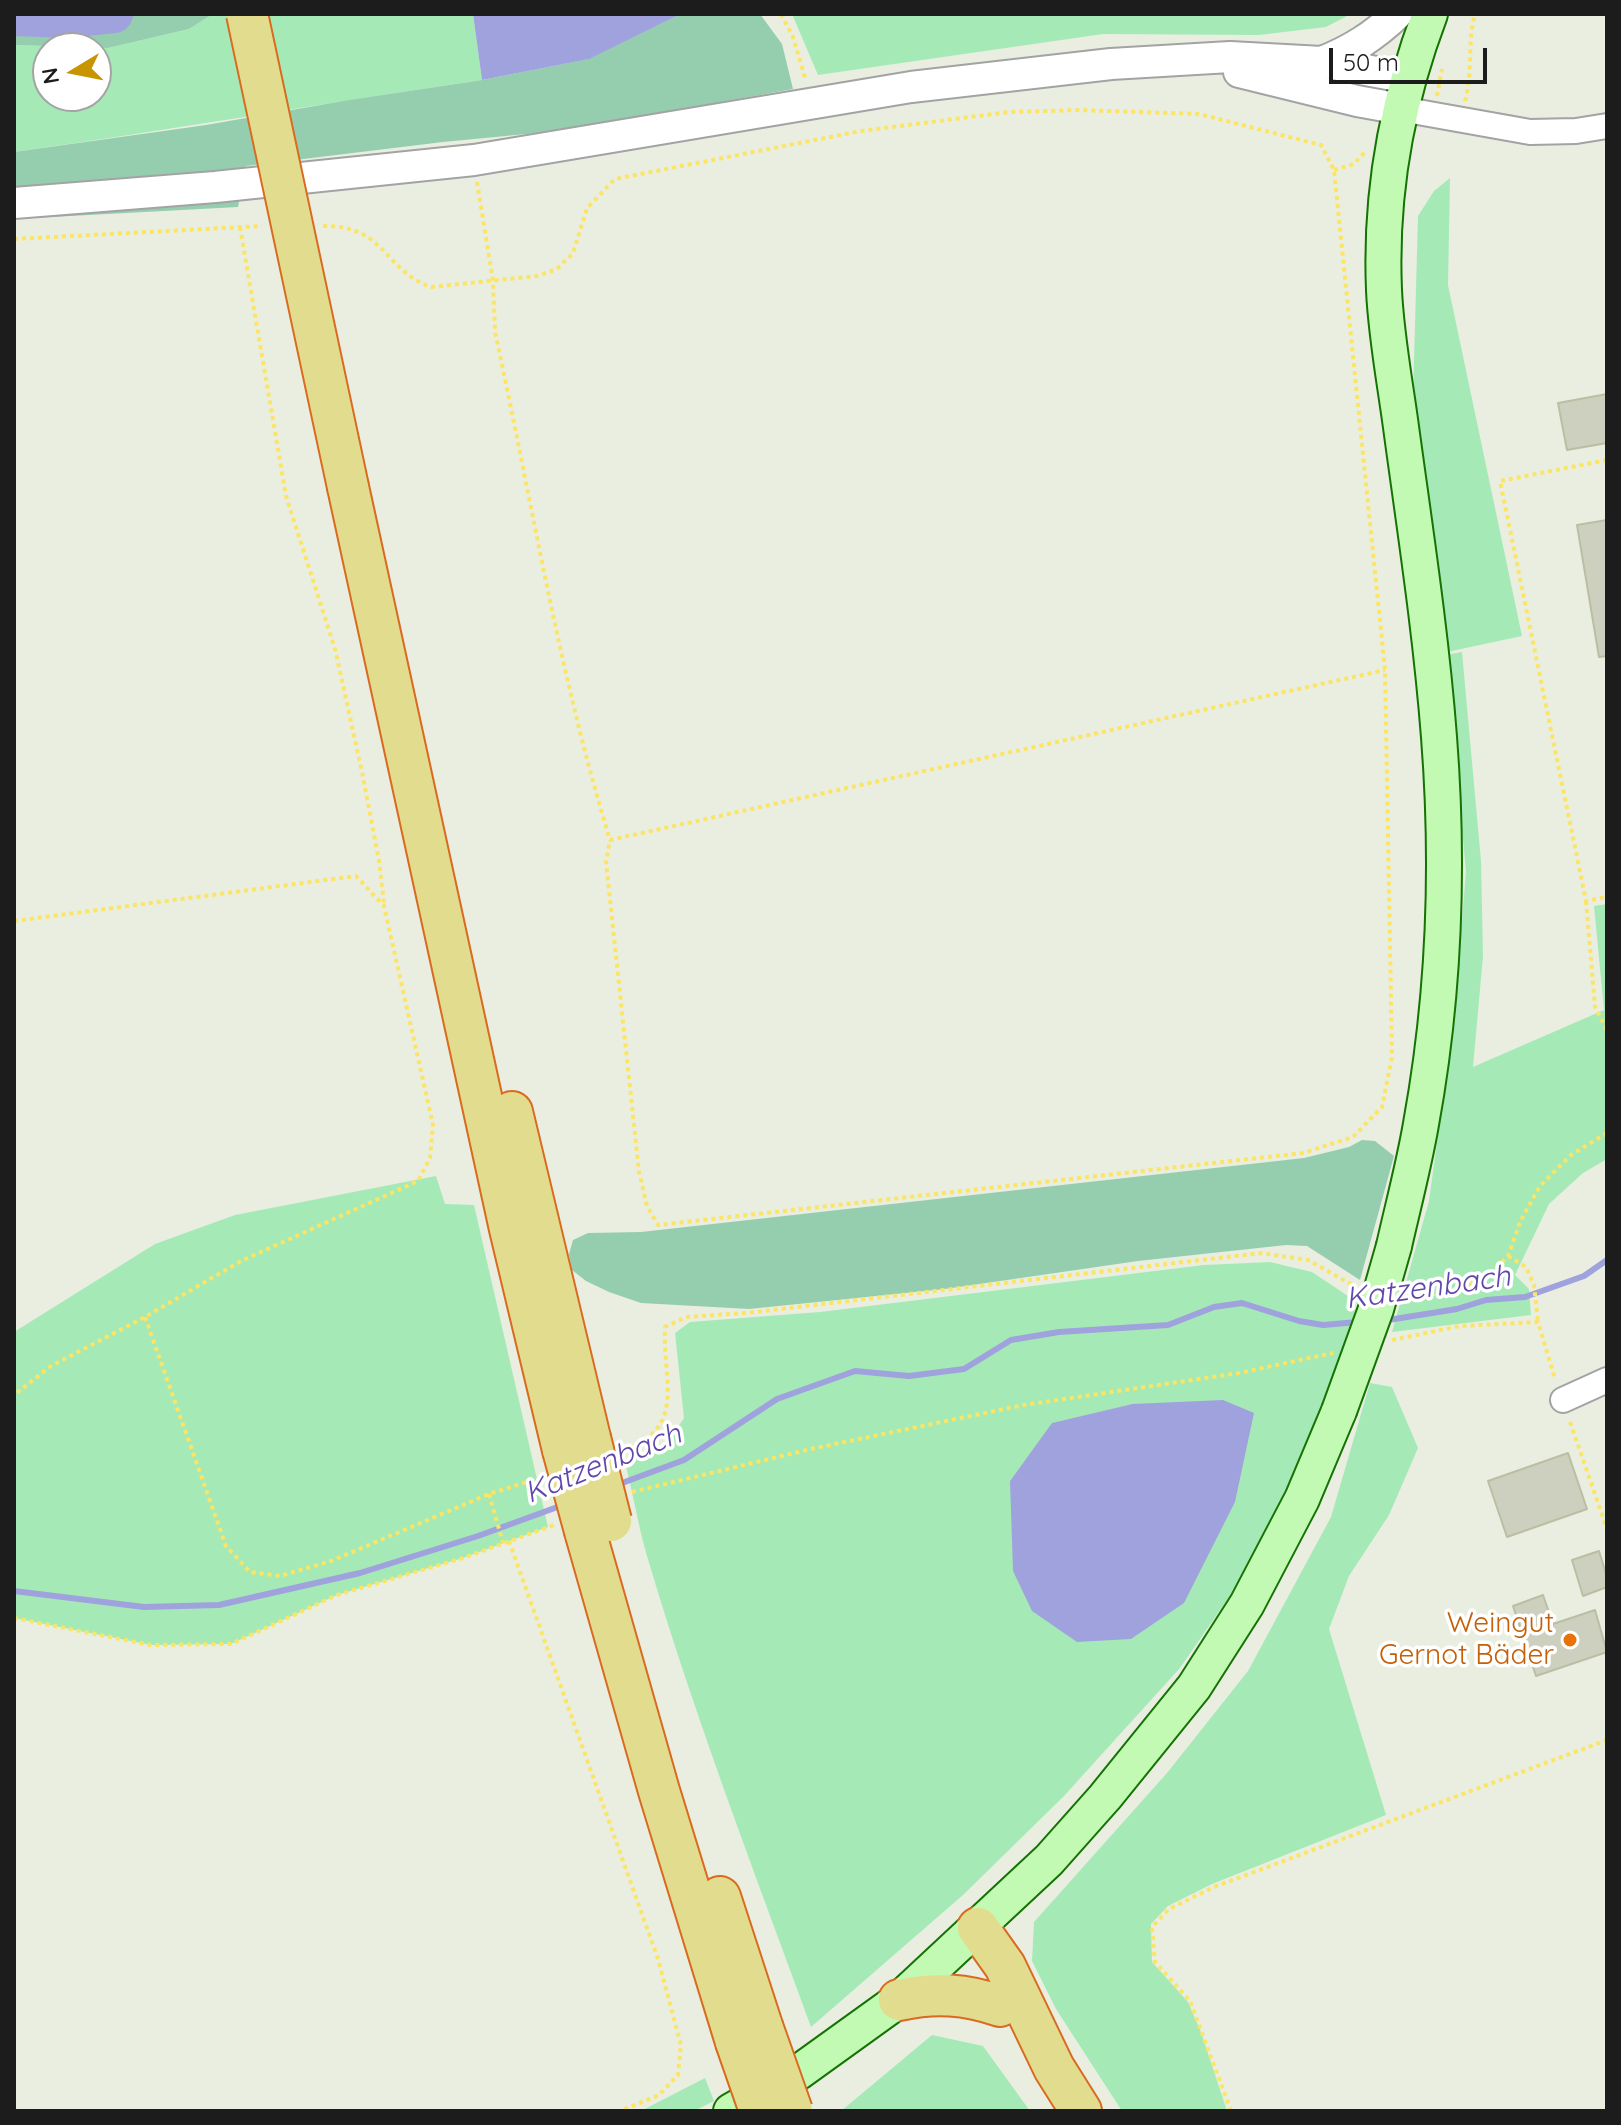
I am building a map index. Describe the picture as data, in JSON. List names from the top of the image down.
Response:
{
  "water": ["Katzenbach"],
  "places": ["Weingut Gernot Bäder"],
  "scale_bar": "50 m",
  "north": "left"
}
